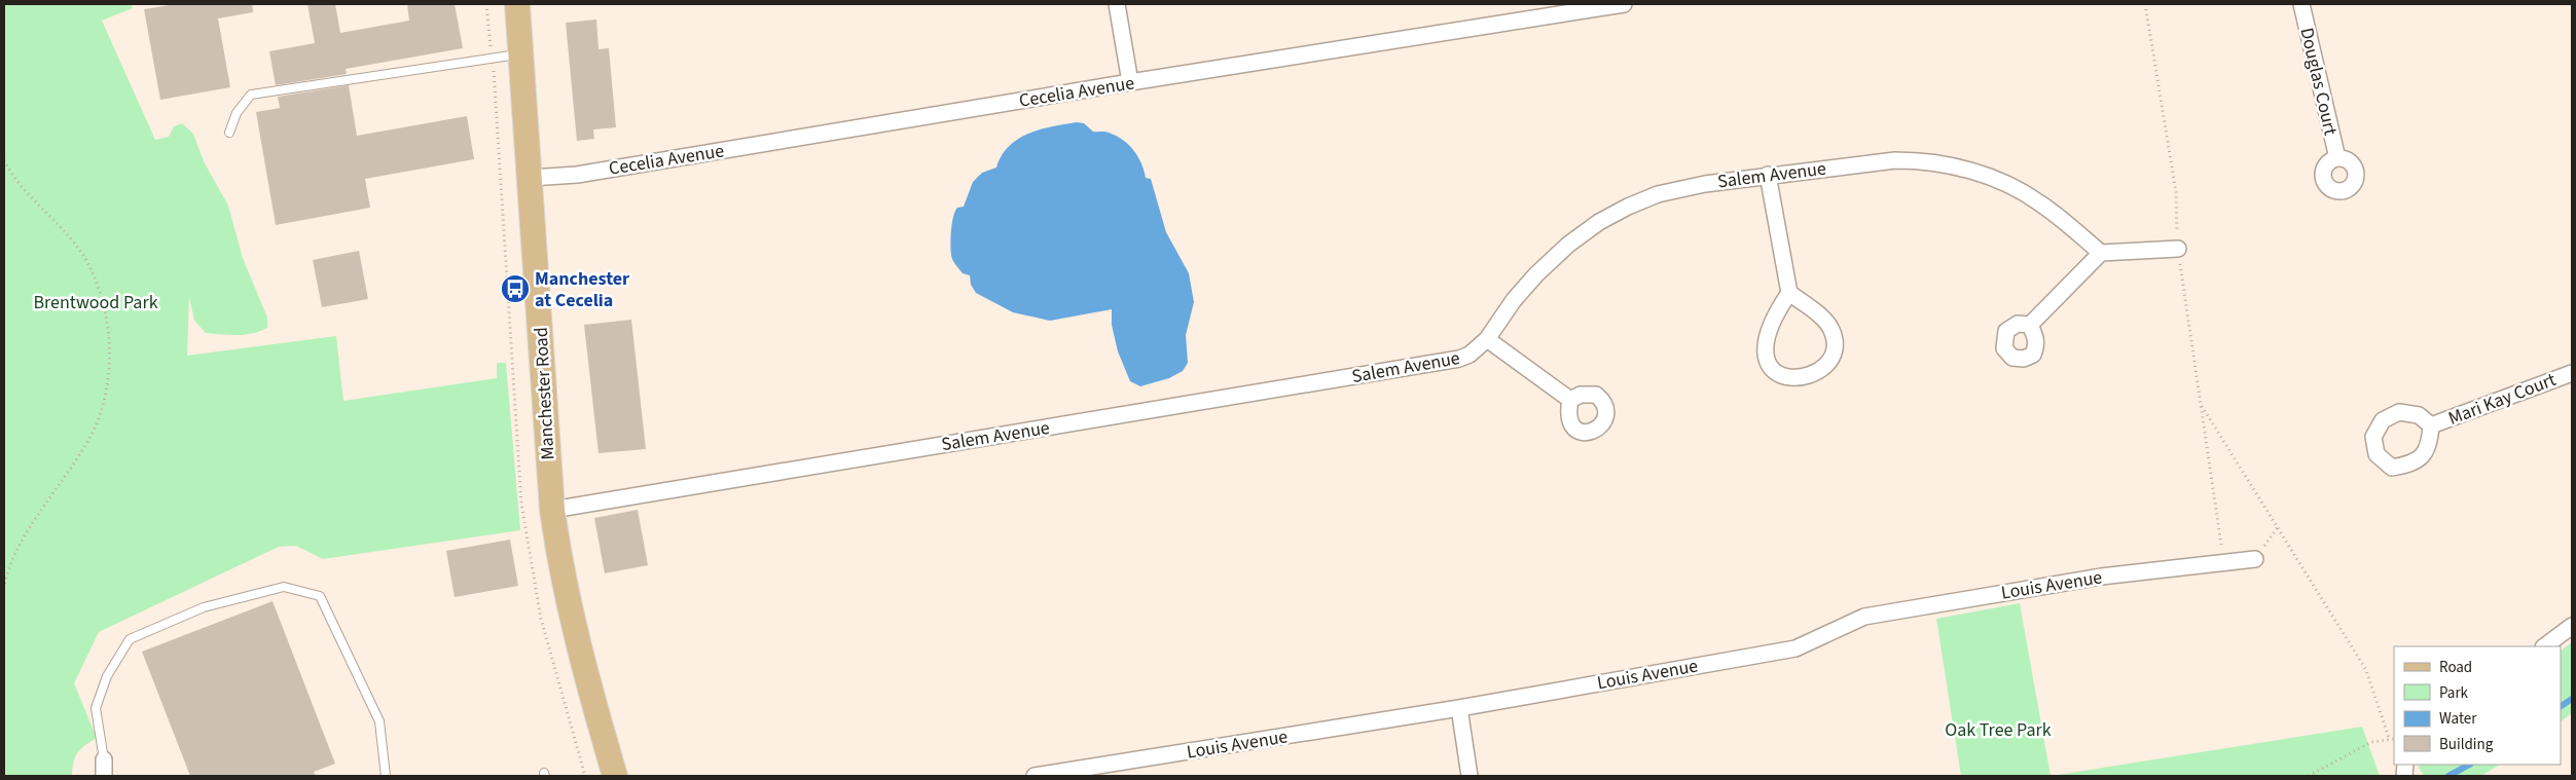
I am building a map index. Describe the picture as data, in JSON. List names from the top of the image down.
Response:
{
  "streets": {
    "main road": ["Manchester Road"],
    "street": [
      "Douglas Court",
      "Cecelia Avenue",
      "Salem Avenue",
      "Mari Kay Court",
      "Louis Avenue"
    ]
  },
  "crossings": [
    ["Cecelia Avenue", "Manchester Road"],
    ["Salem Avenue", "Manchester Road"]
  ],
  "parks": ["Brentwood Park", "Oak Tree Park"],
  "places": {
    "bus stop": ["Manchester at Cecelia"]
  },
  "legend": [
    "Road",
    "Park",
    "Water",
    "Building"
  ]
}
